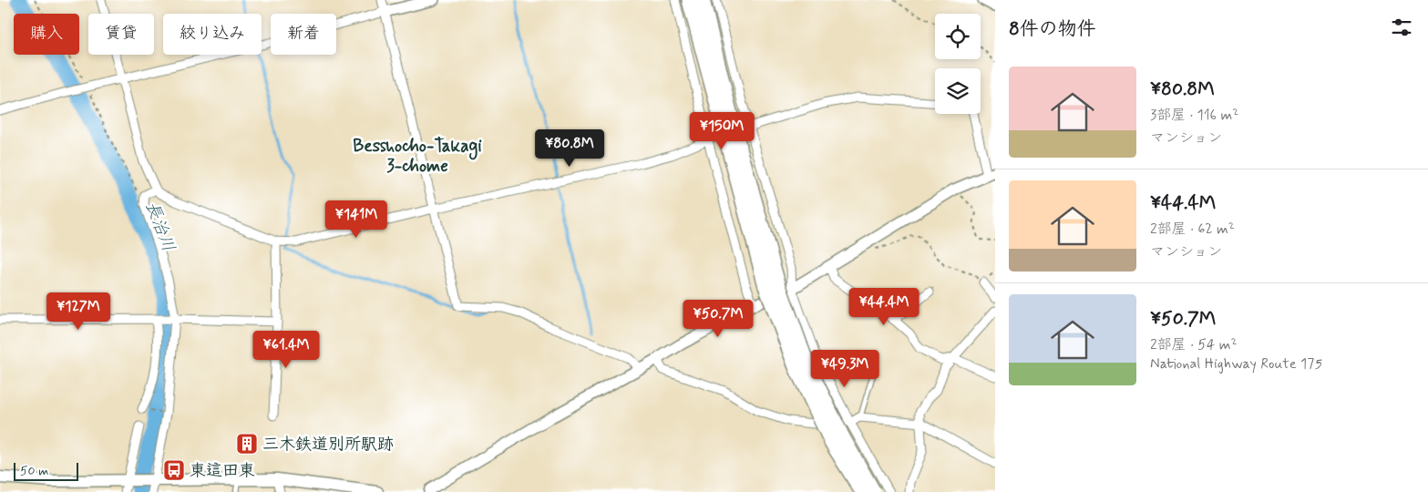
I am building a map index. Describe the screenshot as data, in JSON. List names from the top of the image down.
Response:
{
  "districts": ["Besshocho-Takagi 3-chome"],
  "water": ["長治川"],
  "places": {
    "building": ["三木鉄道別所駅跡"],
    "bus stop": ["東這田東"]
  },
  "scale_bar": "50 m",
  "page": {
    "heading": "8件の物件",
    "chip": [
      "購入",
      "賃貸",
      "絞り込み",
      "新着"
    ],
    "list": [
      {
        "name": "¥80.8M",
        "note": "3部屋 · 116 m² · マンション"
      },
      {
        "name": "¥44.4M",
        "note": "2部屋 · 62 m² · マンション"
      },
      {
        "name": "¥50.7M",
        "note": "2部屋 · 54 m² · National Highway Route 175"
      }
    ],
    "price": [
      "¥150M",
      "¥80.8M",
      "¥141M",
      "¥44.4M",
      "¥127M",
      "¥50.7M",
      "¥61.4M",
      "¥49.3M"
    ],
    "scale": "50 m"
  }
}
